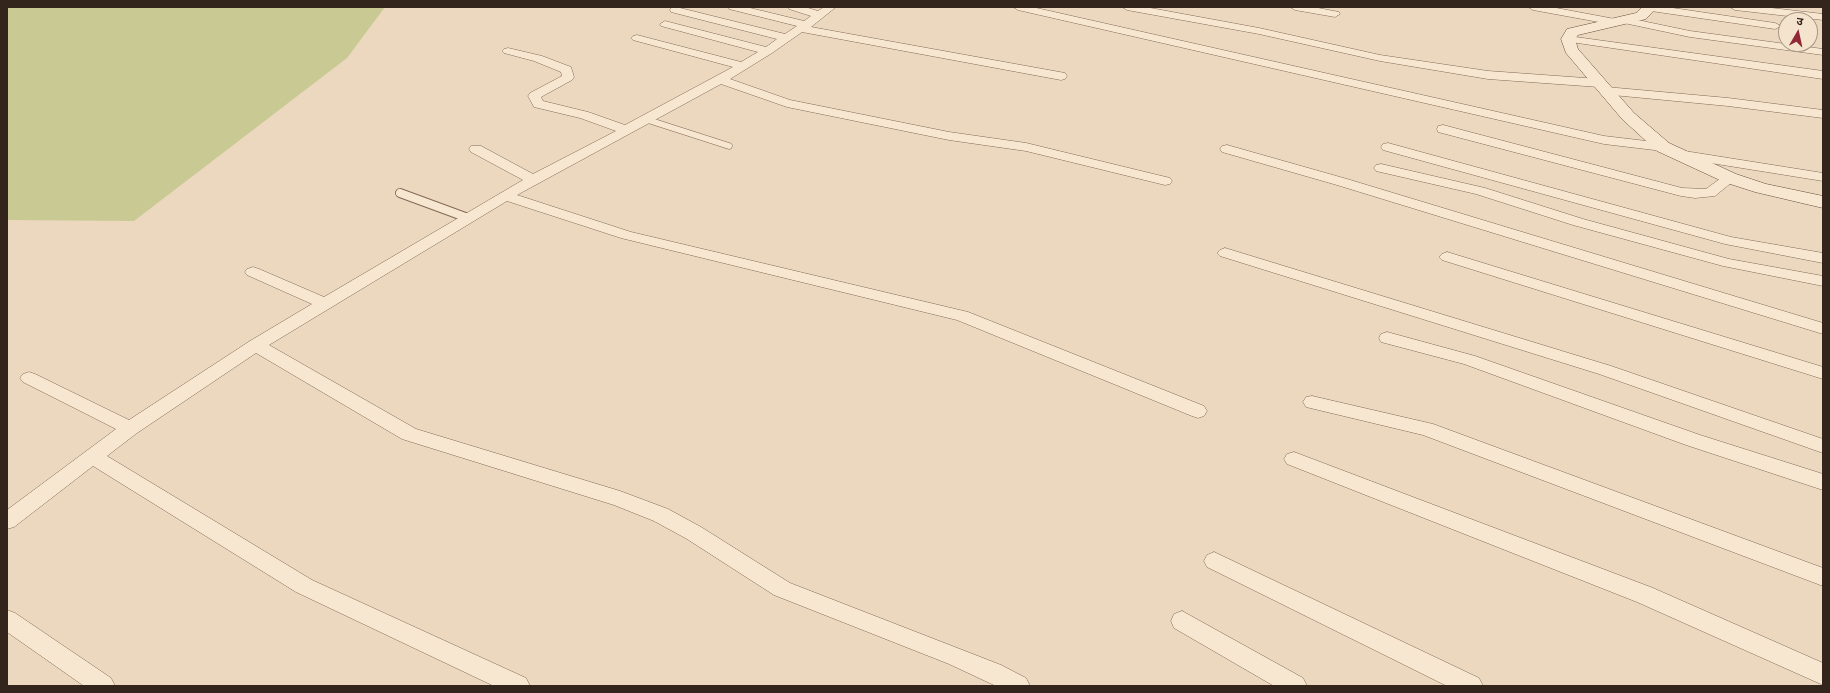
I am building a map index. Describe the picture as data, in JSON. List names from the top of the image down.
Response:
{
  "north": "top"
}
